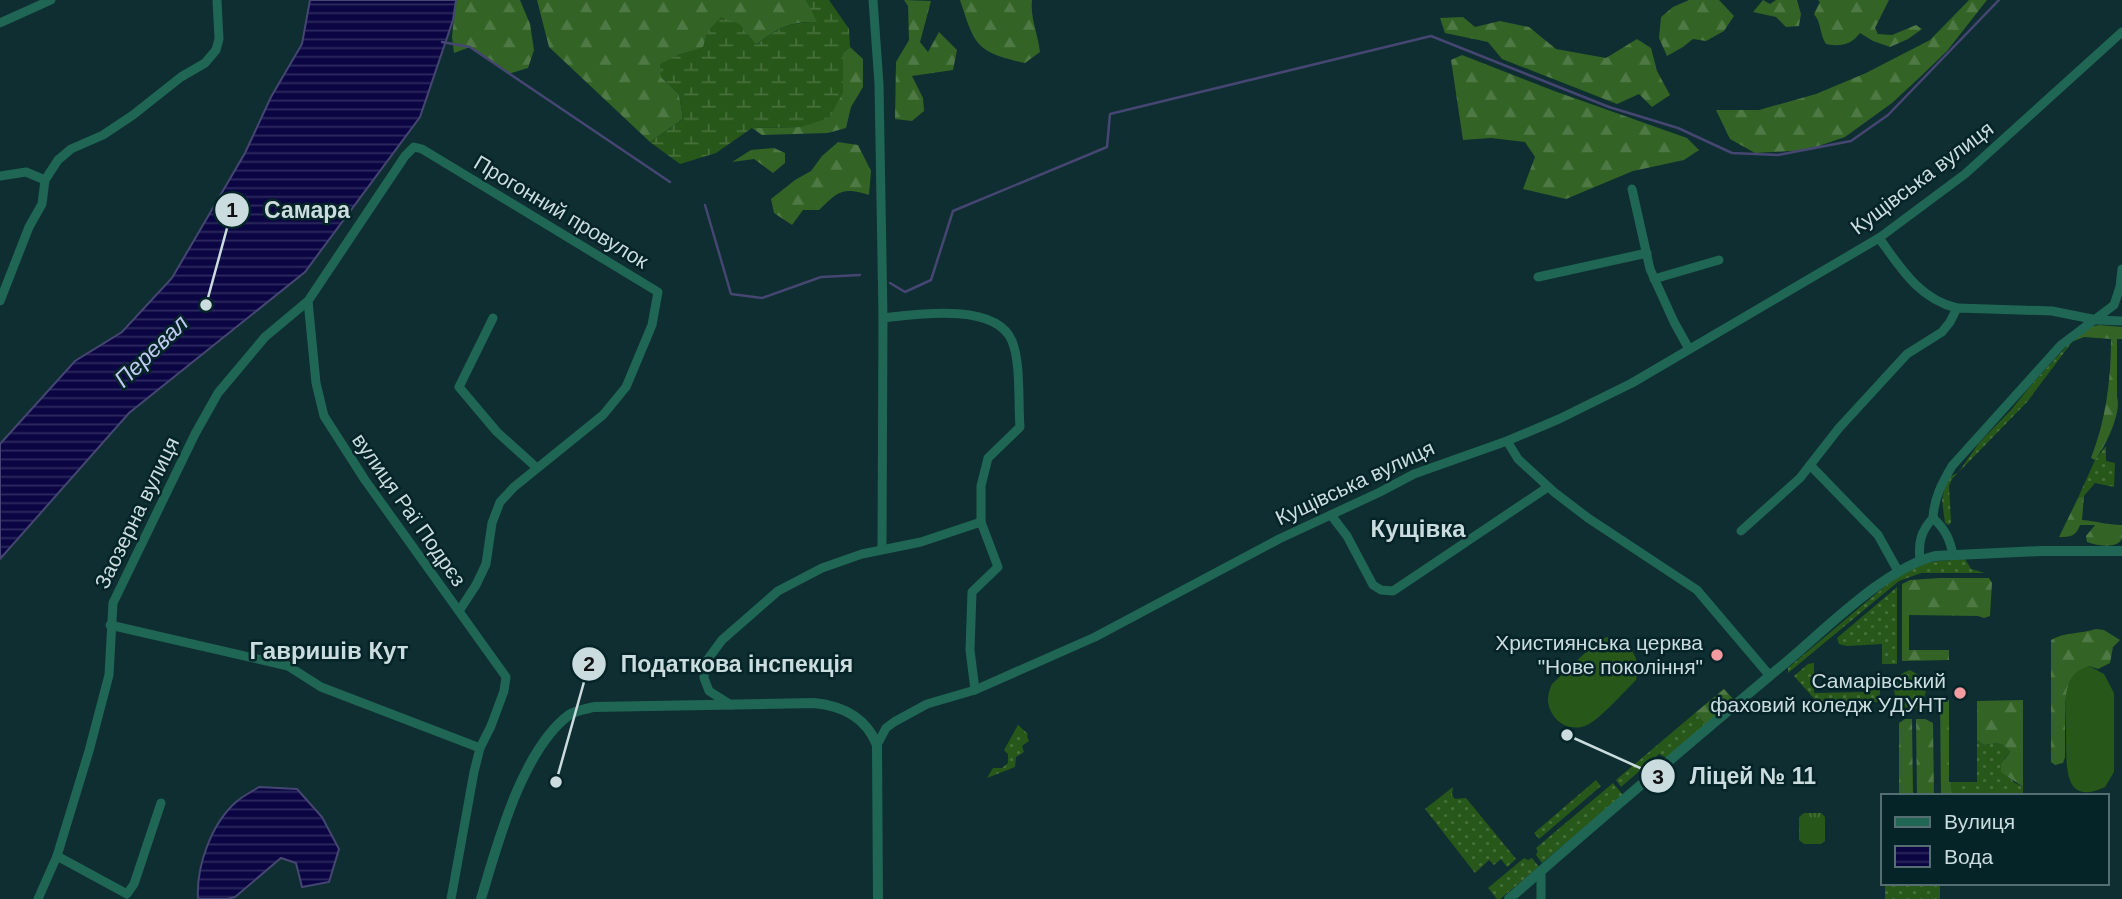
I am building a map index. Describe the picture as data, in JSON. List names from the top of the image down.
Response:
{
  "streets": {
    "street": [
      "Кущівська вулиця",
      "Прогонний провулок",
      "вулиця Раї Подрєз",
      "Заозерна вулиця"
    ]
  },
  "crossings": [
    ["Прогонний провулок", "вулиця Раї Подрєз"],
    ["Прогонний провулок", "Заозерна вулиця"],
    ["вулиця Раї Подрєз", "Заозерна вулиця"]
  ],
  "districts": ["Кущівка", "Гавришів Кут"],
  "water": ["Перевал"],
  "places": [
    "Самара",
    "Християнська церква \"Нове покоління\"",
    "Самарівський фаховий коледж УДУНТ",
    "Ліцей № 11",
    "Податкова інспекція"
  ],
  "legend": ["Вулиця", "Вода"]
}
